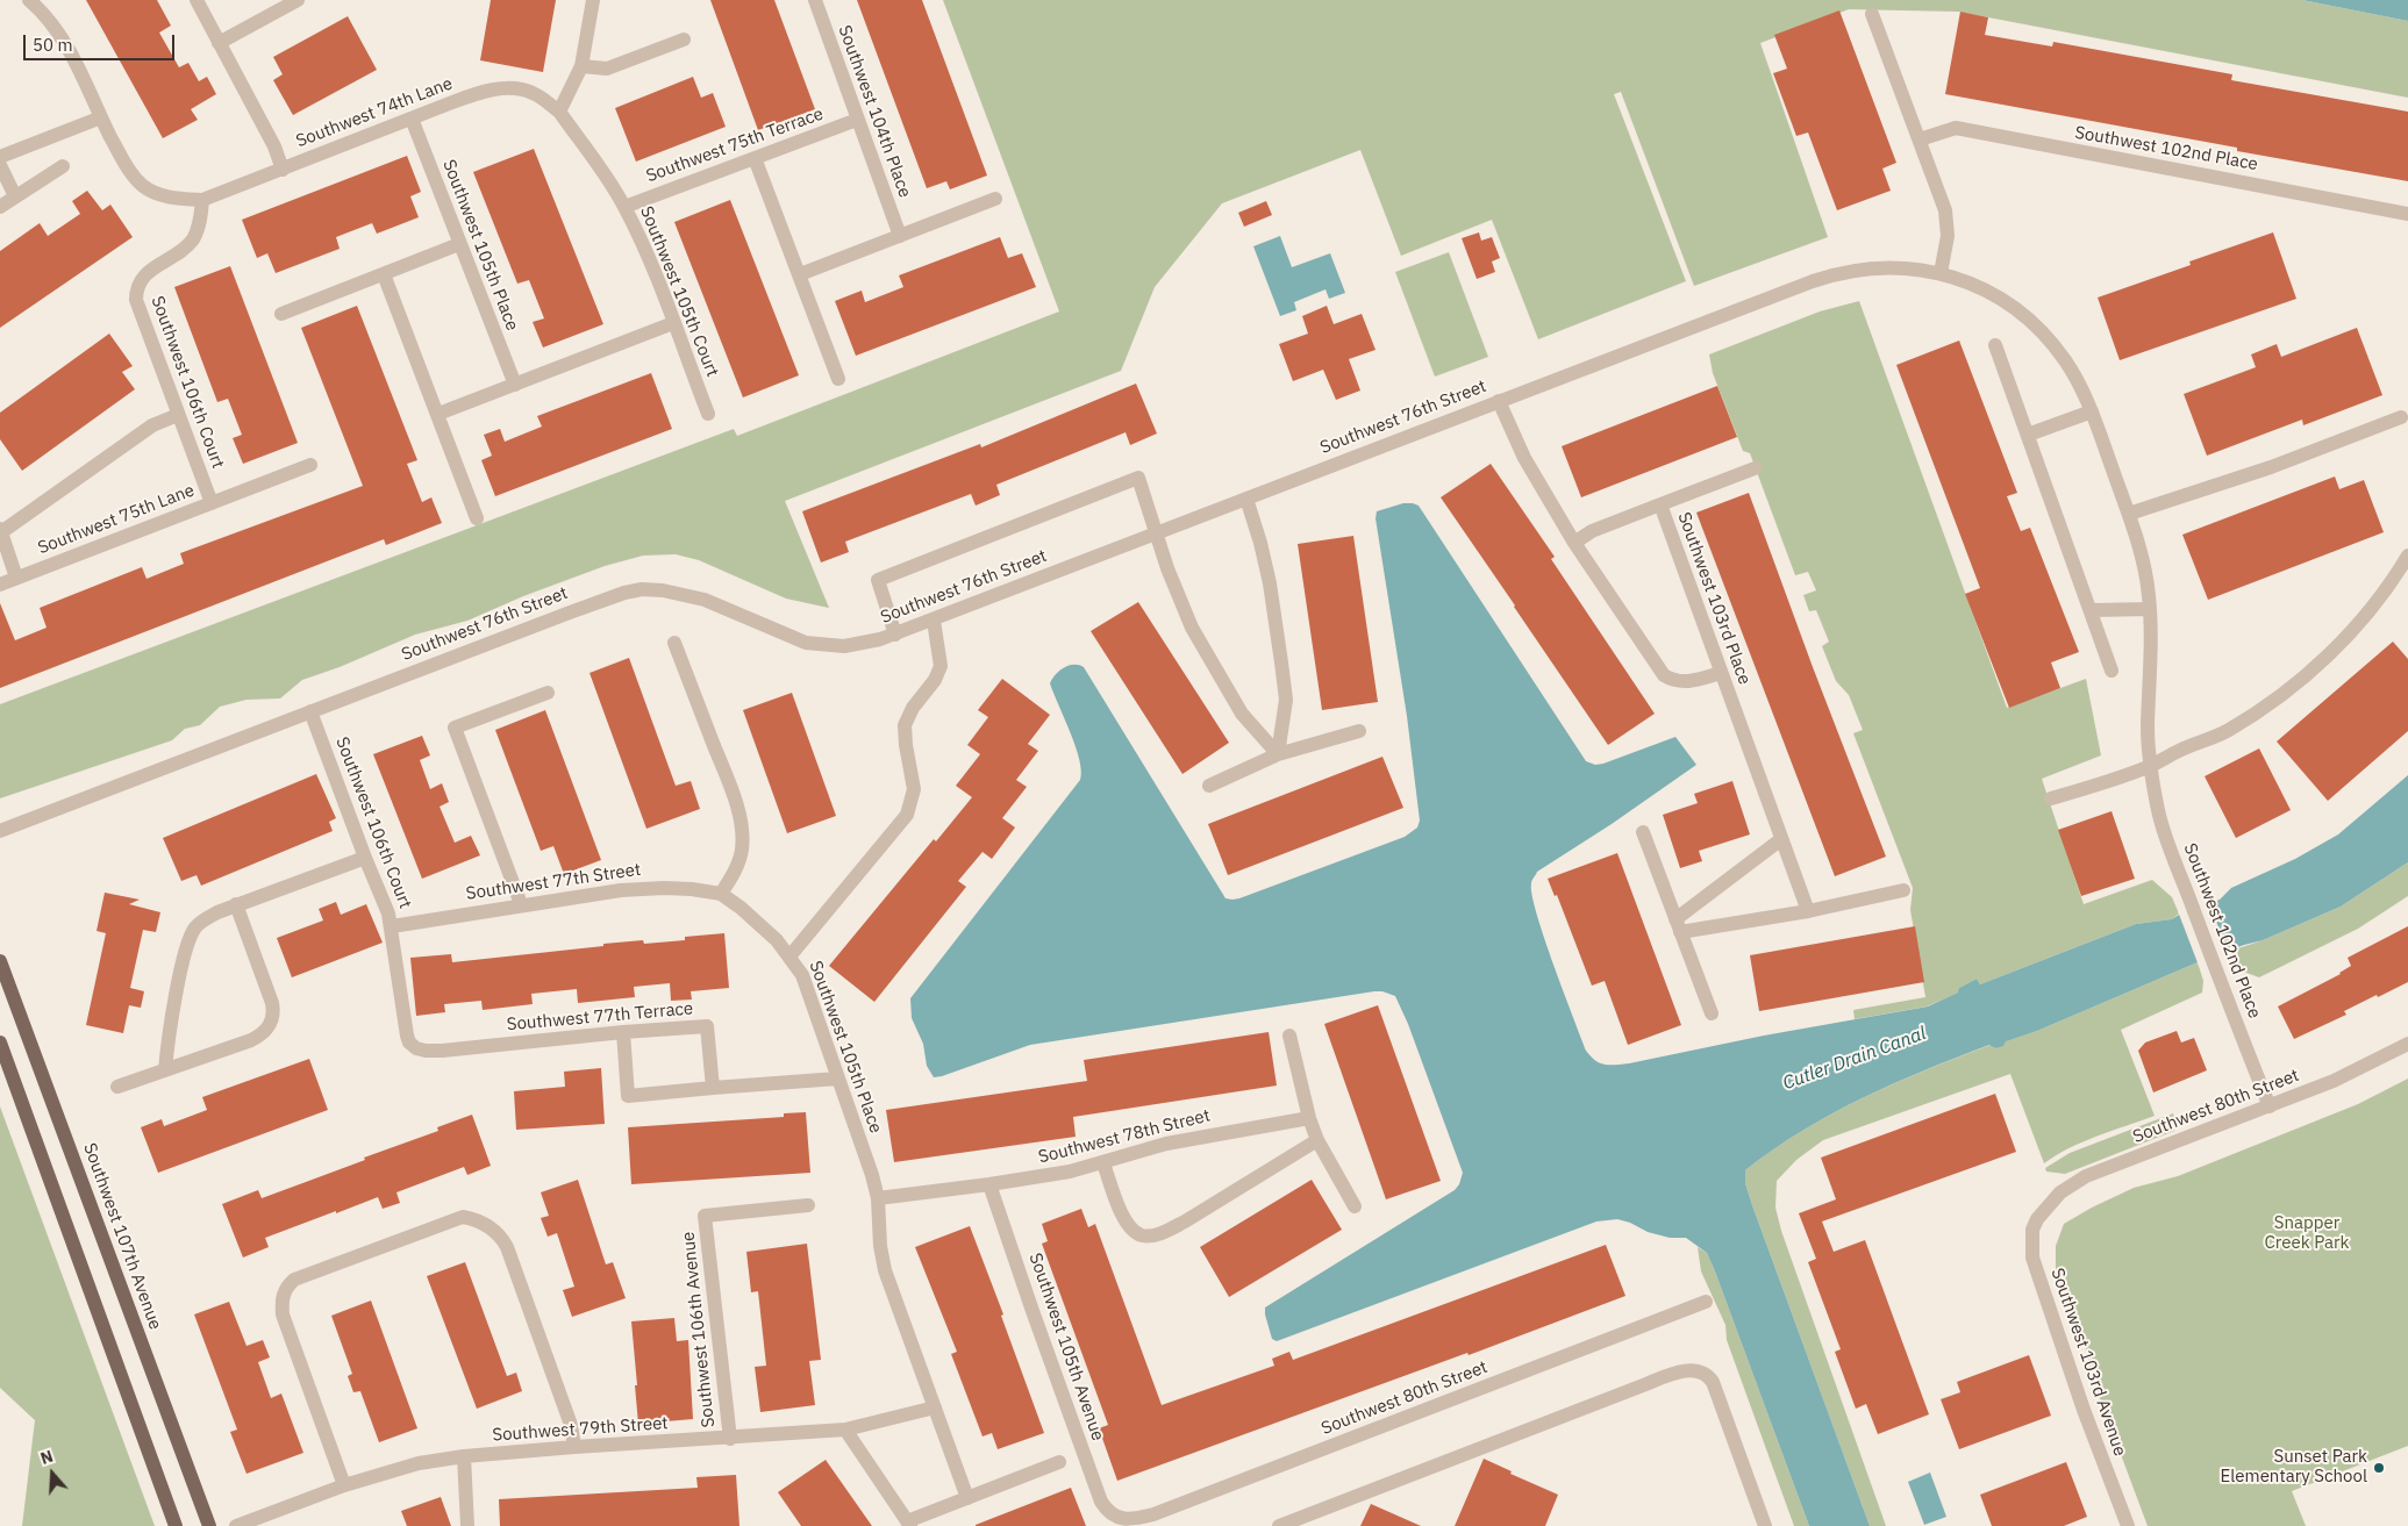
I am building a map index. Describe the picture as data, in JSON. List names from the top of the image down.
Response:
{
  "streets": {
    "main road": ["Southwest 107th Avenue"],
    "street": [
      "Southwest 104th Place",
      "Southwest 74th Lane",
      "Southwest 75th Terrace",
      "Southwest 102nd Place",
      "Southwest 105th Place",
      "Southwest 105th Court",
      "Southwest 106th Court",
      "Southwest 76th Street",
      "Southwest 75th Lane",
      "Southwest 103rd Place",
      "Southwest 77th Street",
      "Southwest 77th Terrace",
      "Southwest 80th Street",
      "Southwest 78th Street",
      "Southwest 106th Avenue",
      "Southwest 105th Avenue",
      "Southwest 103rd Avenue",
      "Southwest 79th Street"
    ]
  },
  "crossings": [
    ["Southwest 104th Place", "Southwest 75th Terrace"],
    ["Southwest 74th Lane", "Southwest 105th Place"],
    ["Southwest 74th Lane", "Southwest 105th Court"],
    ["Southwest 74th Lane", "Southwest 106th Court"],
    ["Southwest 75th Terrace", "Southwest 105th Court"],
    ["Southwest 102nd Place", "Southwest 76th Street"],
    ["Southwest 102nd Place", "Southwest 80th Street"],
    ["Southwest 105th Place", "Southwest 77th Street"],
    ["Southwest 105th Place", "Southwest 78th Street"],
    ["Southwest 105th Place", "Southwest 79th Street"],
    ["Southwest 106th Court", "Southwest 76th Street"],
    ["Southwest 106th Court", "Southwest 75th Lane"],
    ["Southwest 106th Court", "Southwest 77th Street"],
    ["Southwest 106th Court", "Southwest 77th Terrace"],
    ["Southwest 80th Street", "Southwest 105th Avenue"],
    ["Southwest 80th Street", "Southwest 103rd Avenue"],
    ["Southwest 78th Street", "Southwest 105th Avenue"],
    ["Southwest 106th Avenue", "Southwest 79th Street"]
  ],
  "water": ["Cutler Drain Canal"],
  "parks": ["Snapper Creek Park"],
  "places": ["Sunset Park Elementary School"],
  "scale_bar": "50 m",
  "north": "top"
}
